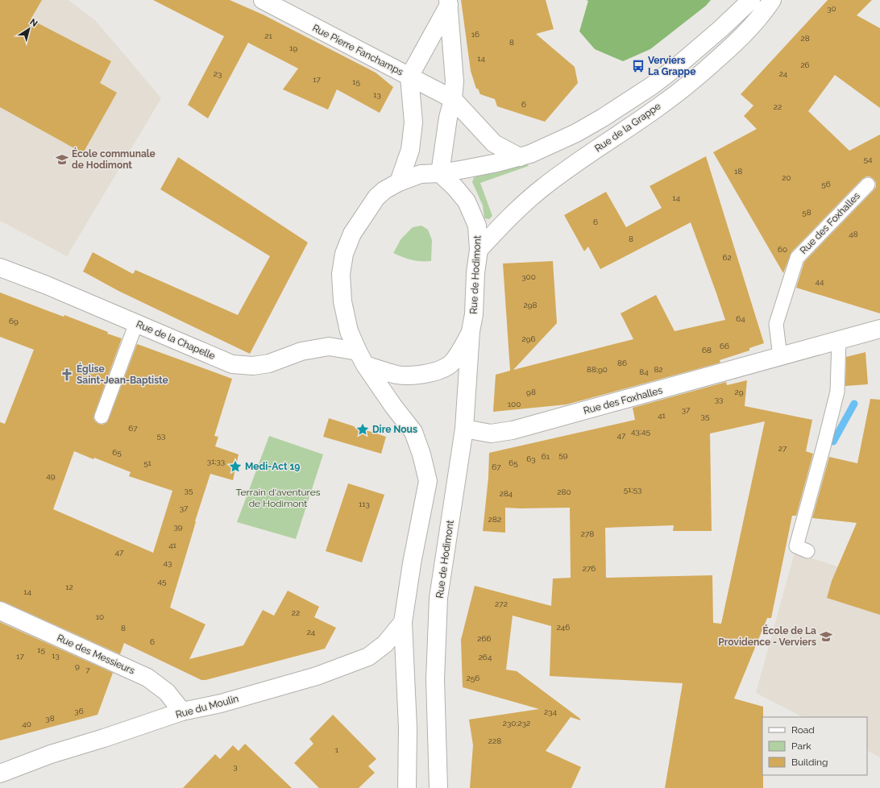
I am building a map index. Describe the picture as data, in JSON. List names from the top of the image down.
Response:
{
  "streets": {
    "main road": [
      "Rue Pierre Fanchamps",
      "Rue de la Grappe",
      "Rue des Foxhalles",
      "Rue de Hodimont",
      "Rue de la Chapelle",
      "Rue des Messieurs",
      "Rue du Moulin"
    ]
  },
  "crossings": [
    ["Rue de la Grappe", "Rue de Hodimont"],
    ["Rue des Foxhalles", "Rue de Hodimont"],
    ["Rue de Hodimont", "Rue de la Chapelle"],
    ["Rue des Messieurs", "Rue du Moulin"]
  ],
  "parks": ["Terrain d'aventures de Hodimont"],
  "places": {
    "bus stop": ["Verviers La Grappe"],
    "school or university": ["École communale de Hodimont", "École de La Providence - Verviers"],
    "church": ["Église Saint-Jean-Baptiste"],
    "place": ["Dire Nous", "Medi-Act 19"]
  },
  "house_numbers": [
    "30",
    "16",
    "21",
    "28",
    "8",
    "19",
    "14",
    "26",
    "23",
    "24",
    "17",
    "15",
    "13",
    "6",
    "22",
    "54",
    "18",
    "20",
    "56",
    "14",
    "58",
    "6",
    "48",
    "8",
    "60",
    "62",
    "300",
    "44",
    "298",
    "64",
    "69",
    "296",
    "66",
    "68",
    "86",
    "88;90",
    "82",
    "84",
    "98",
    "29",
    "33",
    "100",
    "37",
    "41",
    "35",
    "67",
    "43;45",
    "53",
    "47",
    "27",
    "65",
    "59",
    "61",
    "63",
    "31;33",
    "51",
    "65",
    "67",
    "49",
    "51;53",
    "35",
    "280",
    "284",
    "113",
    "37",
    "282",
    "39",
    "278",
    "41",
    "47",
    "43",
    "276",
    "45",
    "12",
    "14",
    "272",
    "22",
    "10",
    "246",
    "8",
    "24",
    "266",
    "6",
    "15",
    "13",
    "17",
    "264",
    "9",
    "7",
    "256",
    "36",
    "234",
    "38",
    "230;232",
    "40",
    "228",
    "1",
    "3"
  ],
  "legend": ["Road", "Park", "Building"],
  "north": "top right"
}
